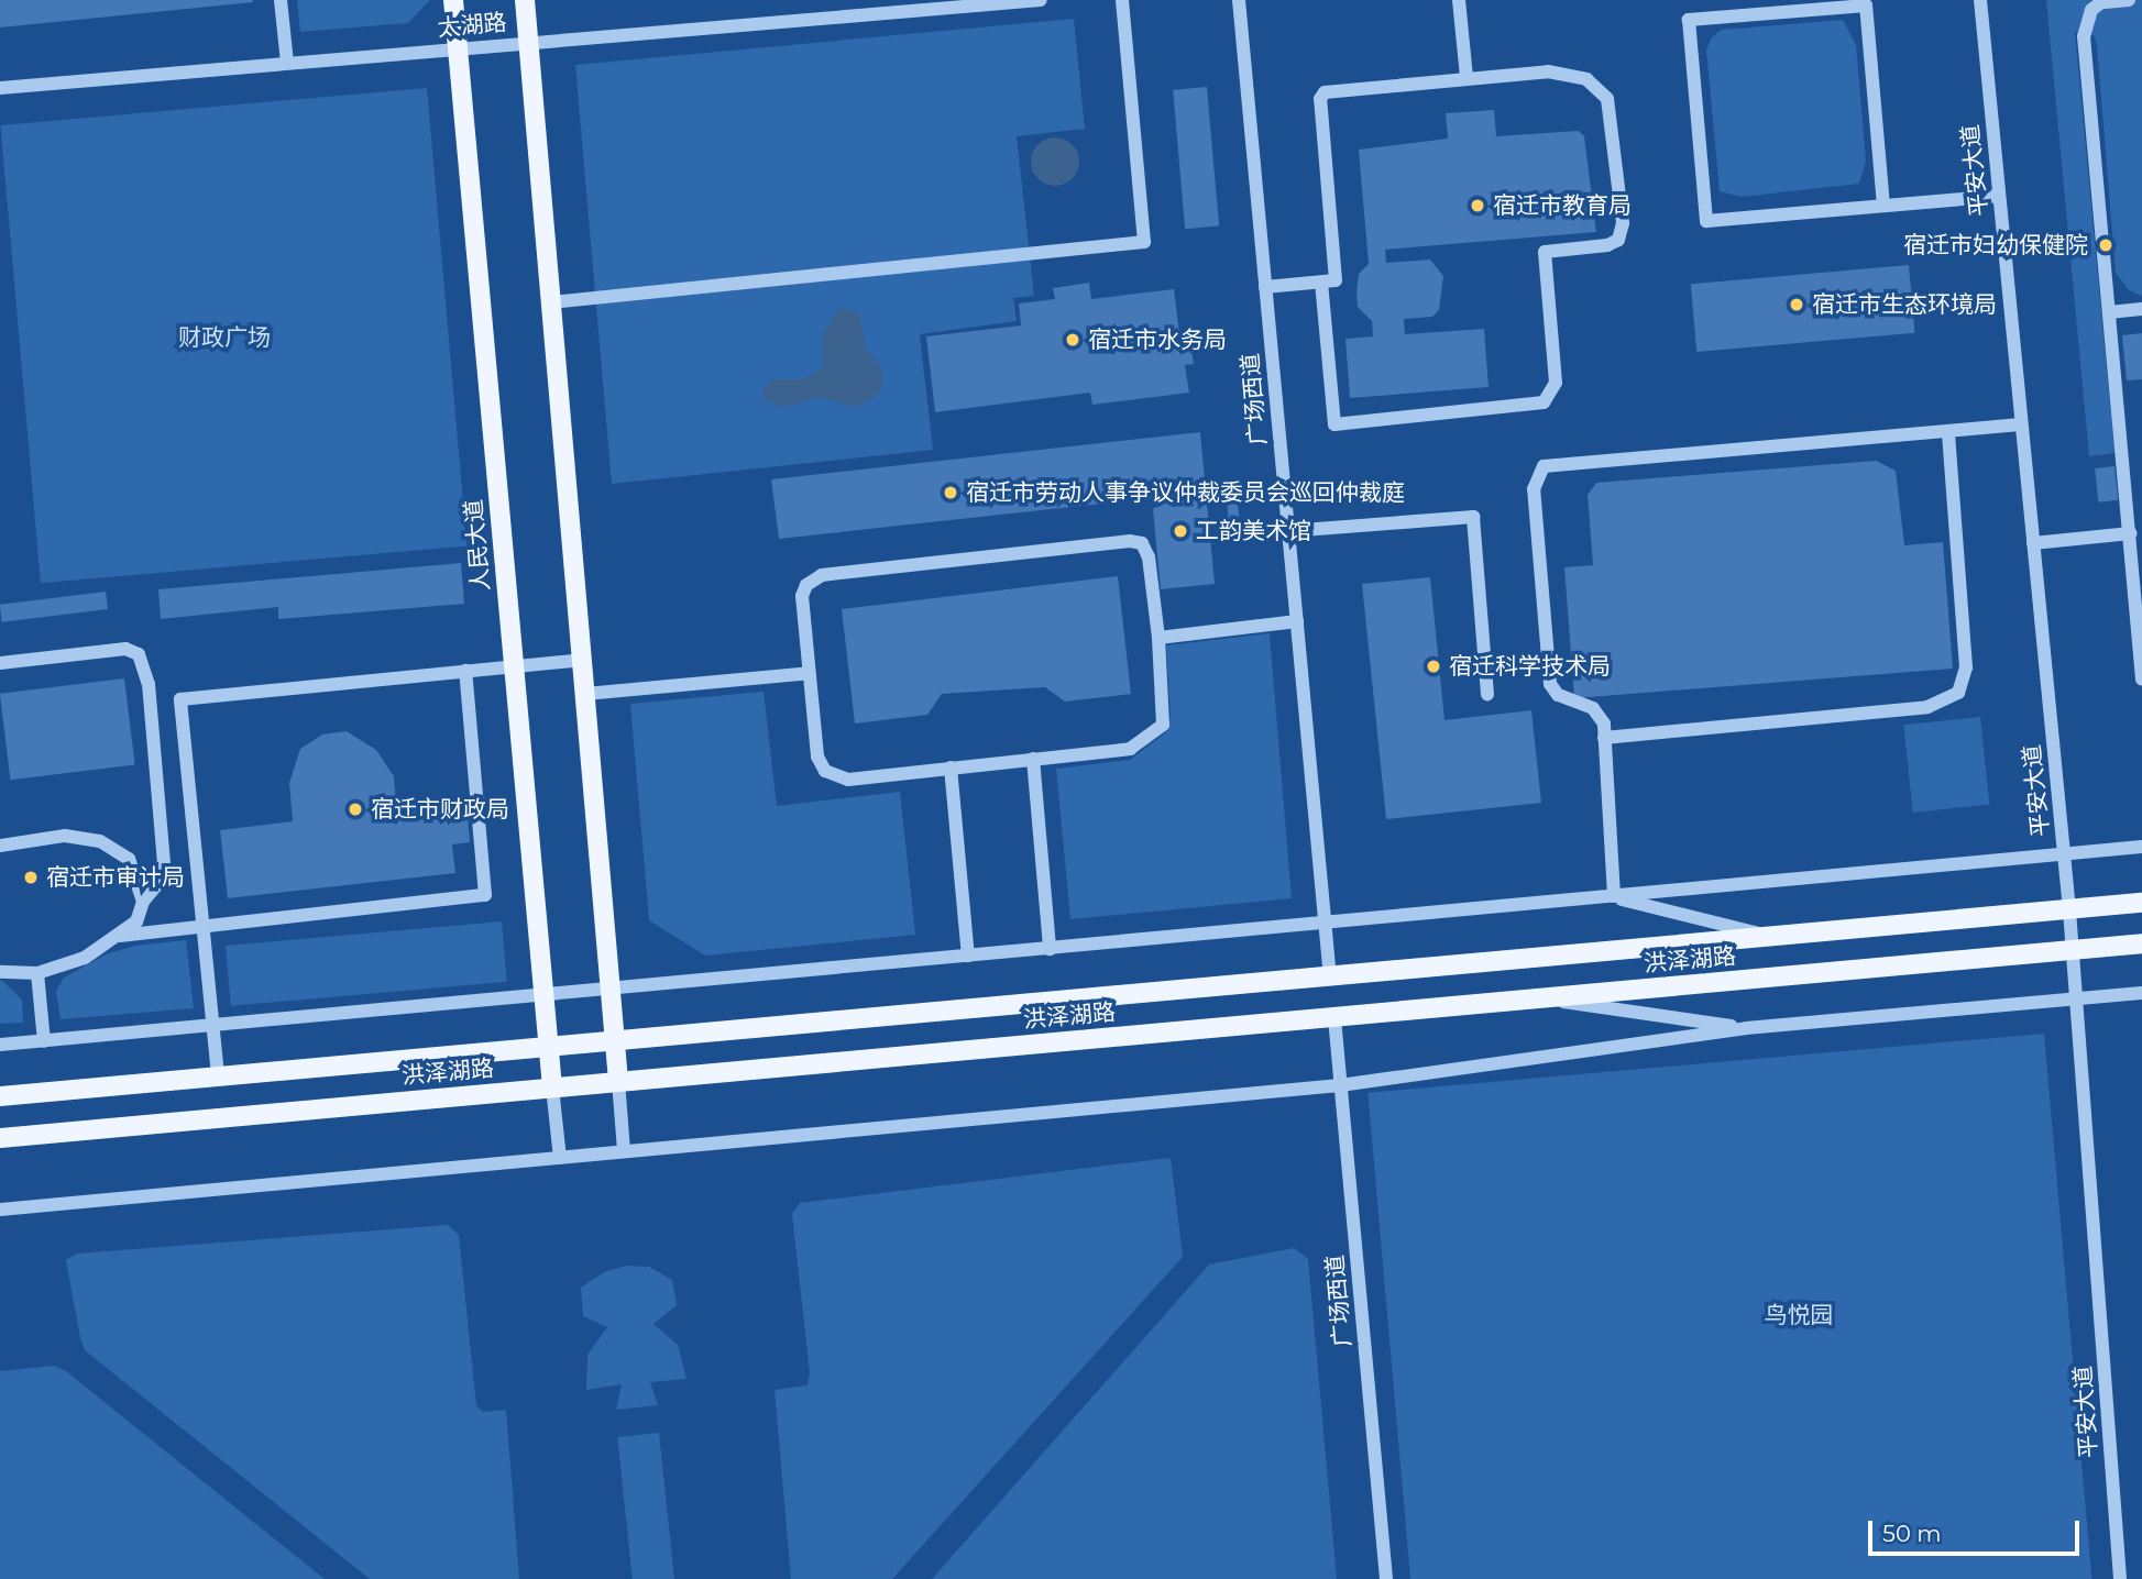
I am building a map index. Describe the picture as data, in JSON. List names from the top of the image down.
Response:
{
  "streets": {
    "main road": ["人民大道", "洪泽湖路"],
    "street": ["太湖路", "平安大道", "广场西道"]
  },
  "crossings": [
    ["太湖路", "人民大道"],
    ["平安大道", "洪泽湖路"],
    ["广场西道", "洪泽湖路"],
    ["人民大道", "洪泽湖路"]
  ],
  "parks": ["财政广场", "鸟悦园"],
  "places": [
    "宿迁市教育局",
    "宿迁市妇幼保健院",
    "宿迁市生态环境局",
    "宿迁市水务局",
    "宿迁市劳动人事争议仲裁委员会巡回仲裁庭",
    "工韵美术馆",
    "宿迁科学技术局",
    "宿迁市财政局",
    "宿迁市审计局"
  ],
  "scale_bar": "50 m"
}
